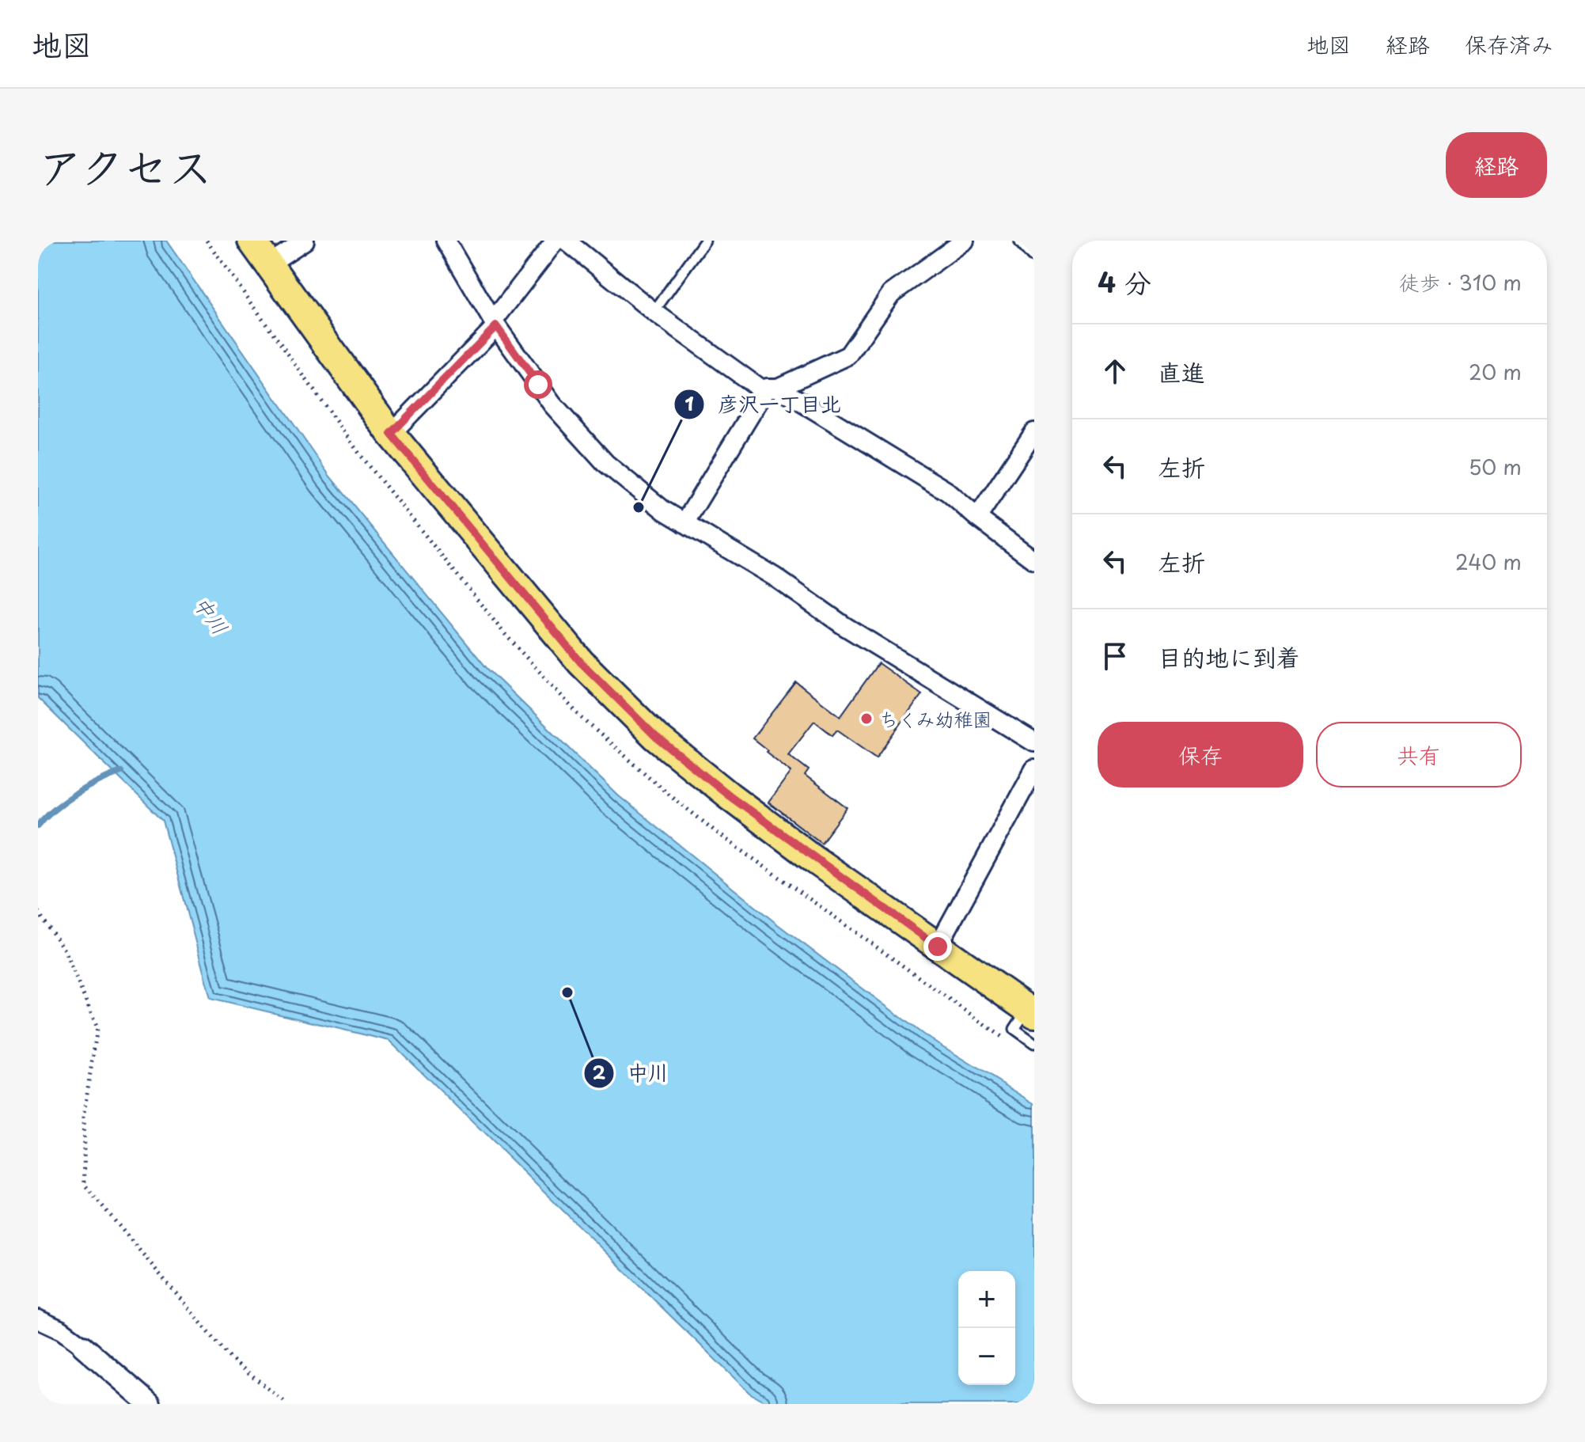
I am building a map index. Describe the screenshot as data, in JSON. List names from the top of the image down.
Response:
{
  "water": ["中川"],
  "places": ["彦沢一丁目北", "ちくみ幼稚園", "中川"],
  "page": {
    "header": "地図",
    "nav": ["地図", "経路", "保存済み"],
    "title": "アクセス",
    "buttons": [
      "経路",
      ["保存", "共有"]
    ],
    "heading": ["4 分", "徒歩 · 310 m"],
    "list": [
      ["直進", "20 m"],
      ["左折", "50 m"],
      ["左折", "240 m"],
      "目的地に到着"
    ],
    "map_buttons": ["+", "−"]
  }
}
